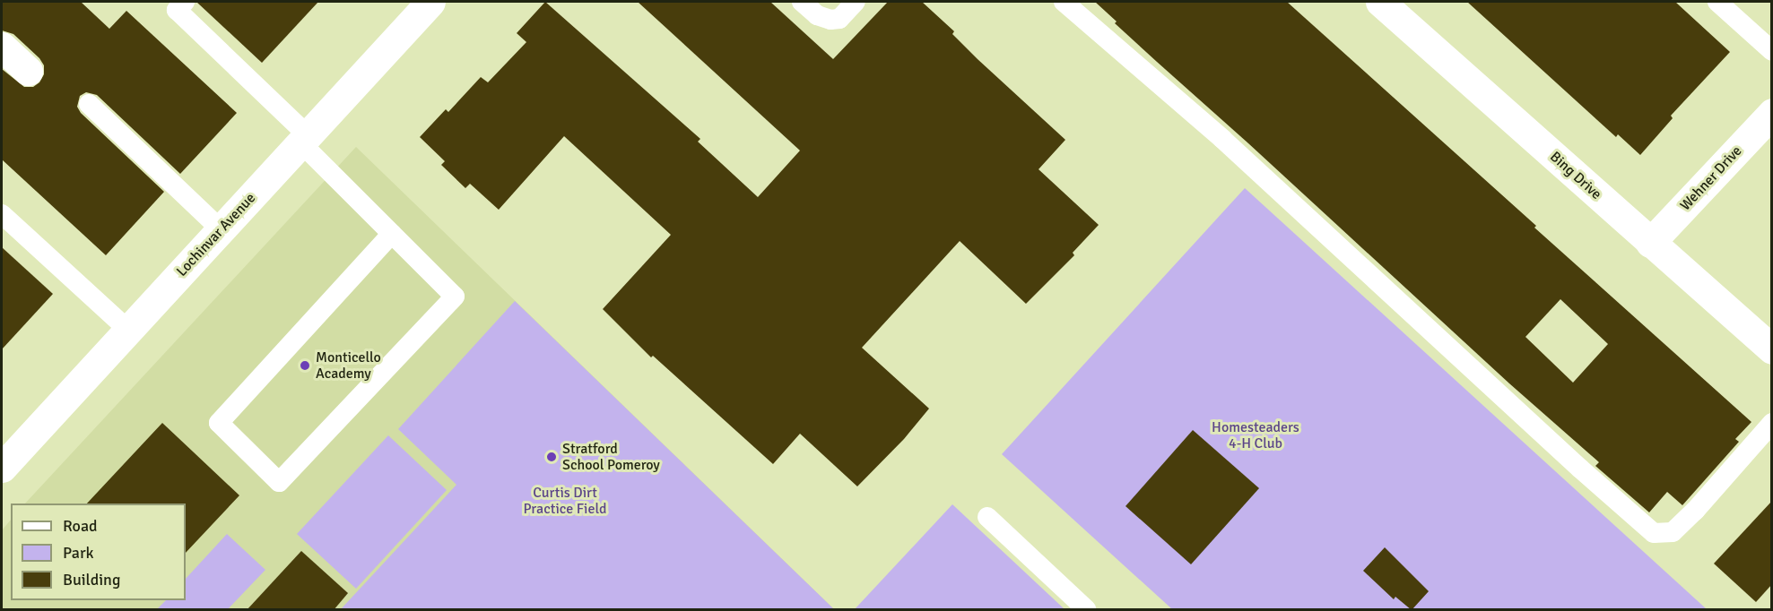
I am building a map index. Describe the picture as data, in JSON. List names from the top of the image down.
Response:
{
  "streets": {
    "street": ["Bing Drive", "Wehner Drive", "Lochinvar Avenue"]
  },
  "crossings": [
    ["Bing Drive", "Wehner Drive"]
  ],
  "parks": ["Homesteaders 4-H Club", "Curtis Dirt Practice Field"],
  "places": ["Monticello Academy", "Stratford School Pomeroy"],
  "legend": ["Road", "Park", "Building"]
}
